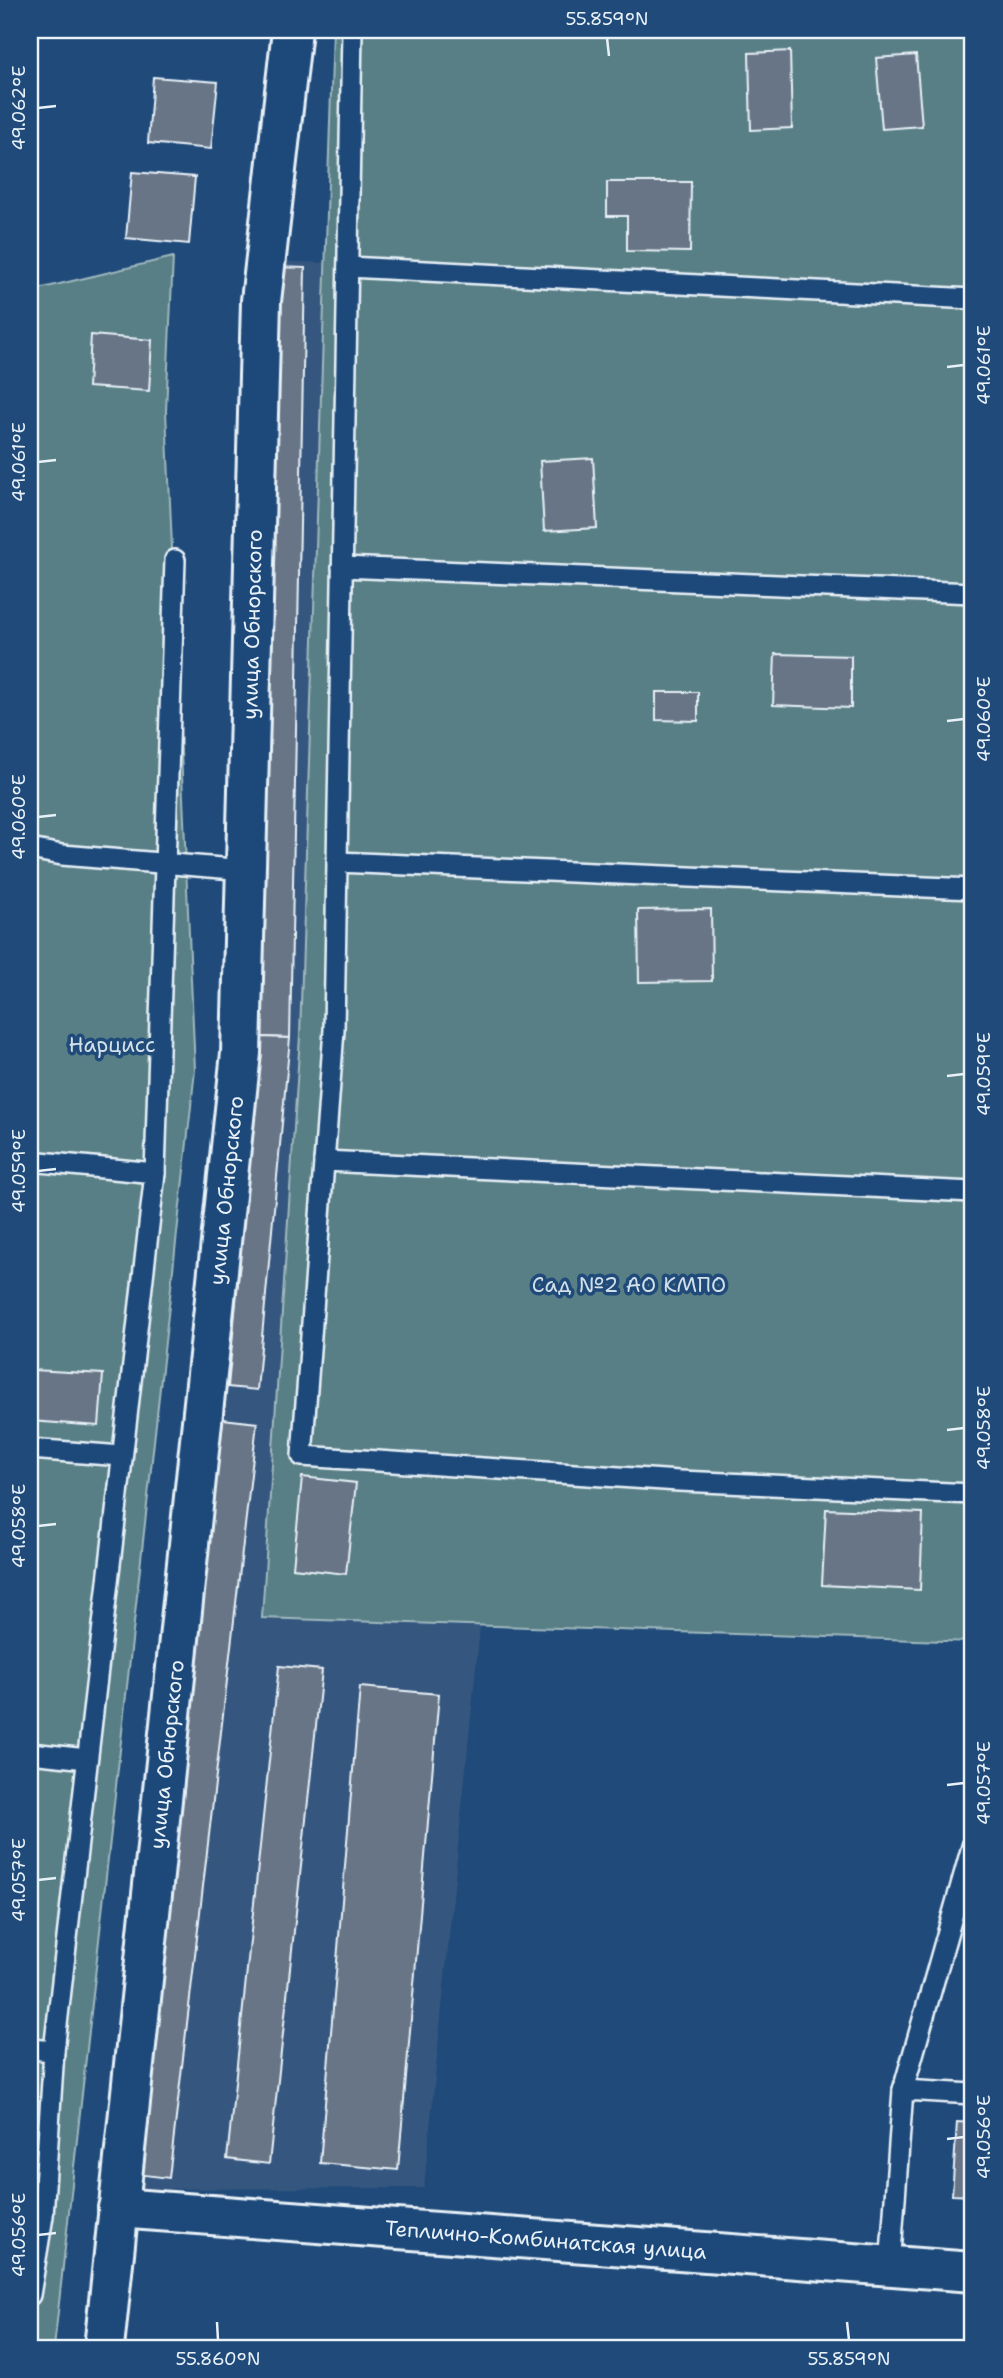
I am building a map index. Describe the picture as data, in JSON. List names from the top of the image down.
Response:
{
  "streets": {
    "street": ["улица Обнорского", "Теплично-Комбинатская улица"]
  },
  "crossings": [
    ["улица Обнорского", "Теплично-Комбинатская улица"]
  ],
  "parks": ["Нарцисс", "Сад №2 АО КМПО"],
  "coordinates": [
    "55.859°N",
    "49.062°E",
    "49.061°E",
    "49.060°E",
    "49.059°E",
    "49.058°E",
    "49.057°E",
    "49.056°E",
    "55.860°N"
  ]
}
